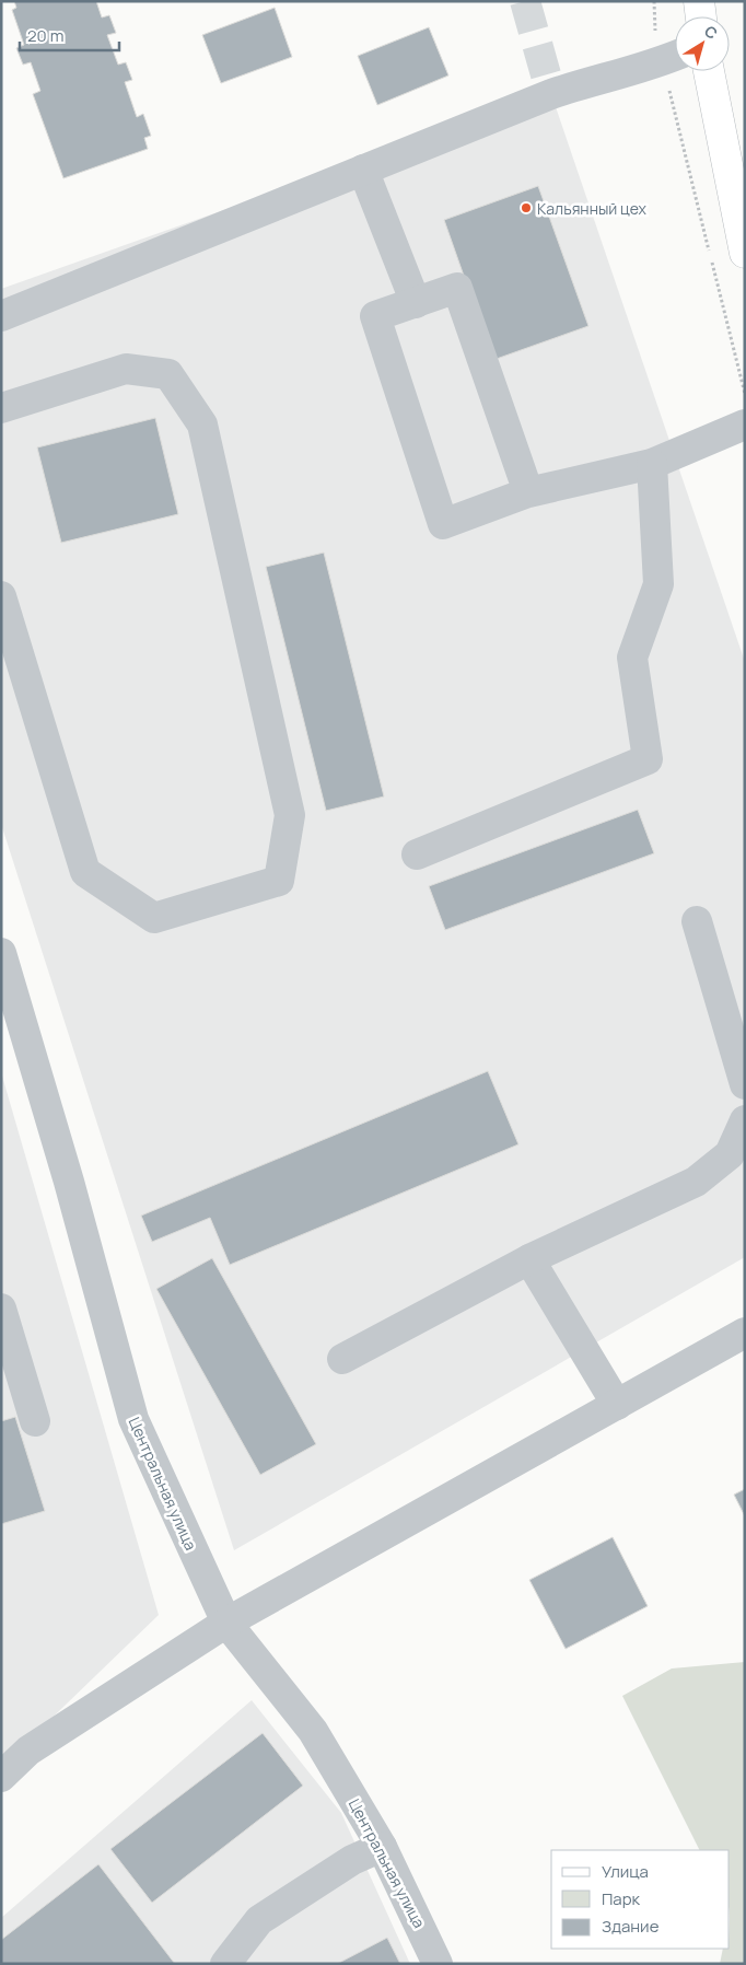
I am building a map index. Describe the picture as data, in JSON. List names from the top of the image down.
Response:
{
  "streets": {
    "street": ["Центральная улица"]
  },
  "places": ["Кальянный цех"],
  "legend": ["Улица", "Парк", "Здание"],
  "scale_bar": "20 m",
  "north": "top right"
}
